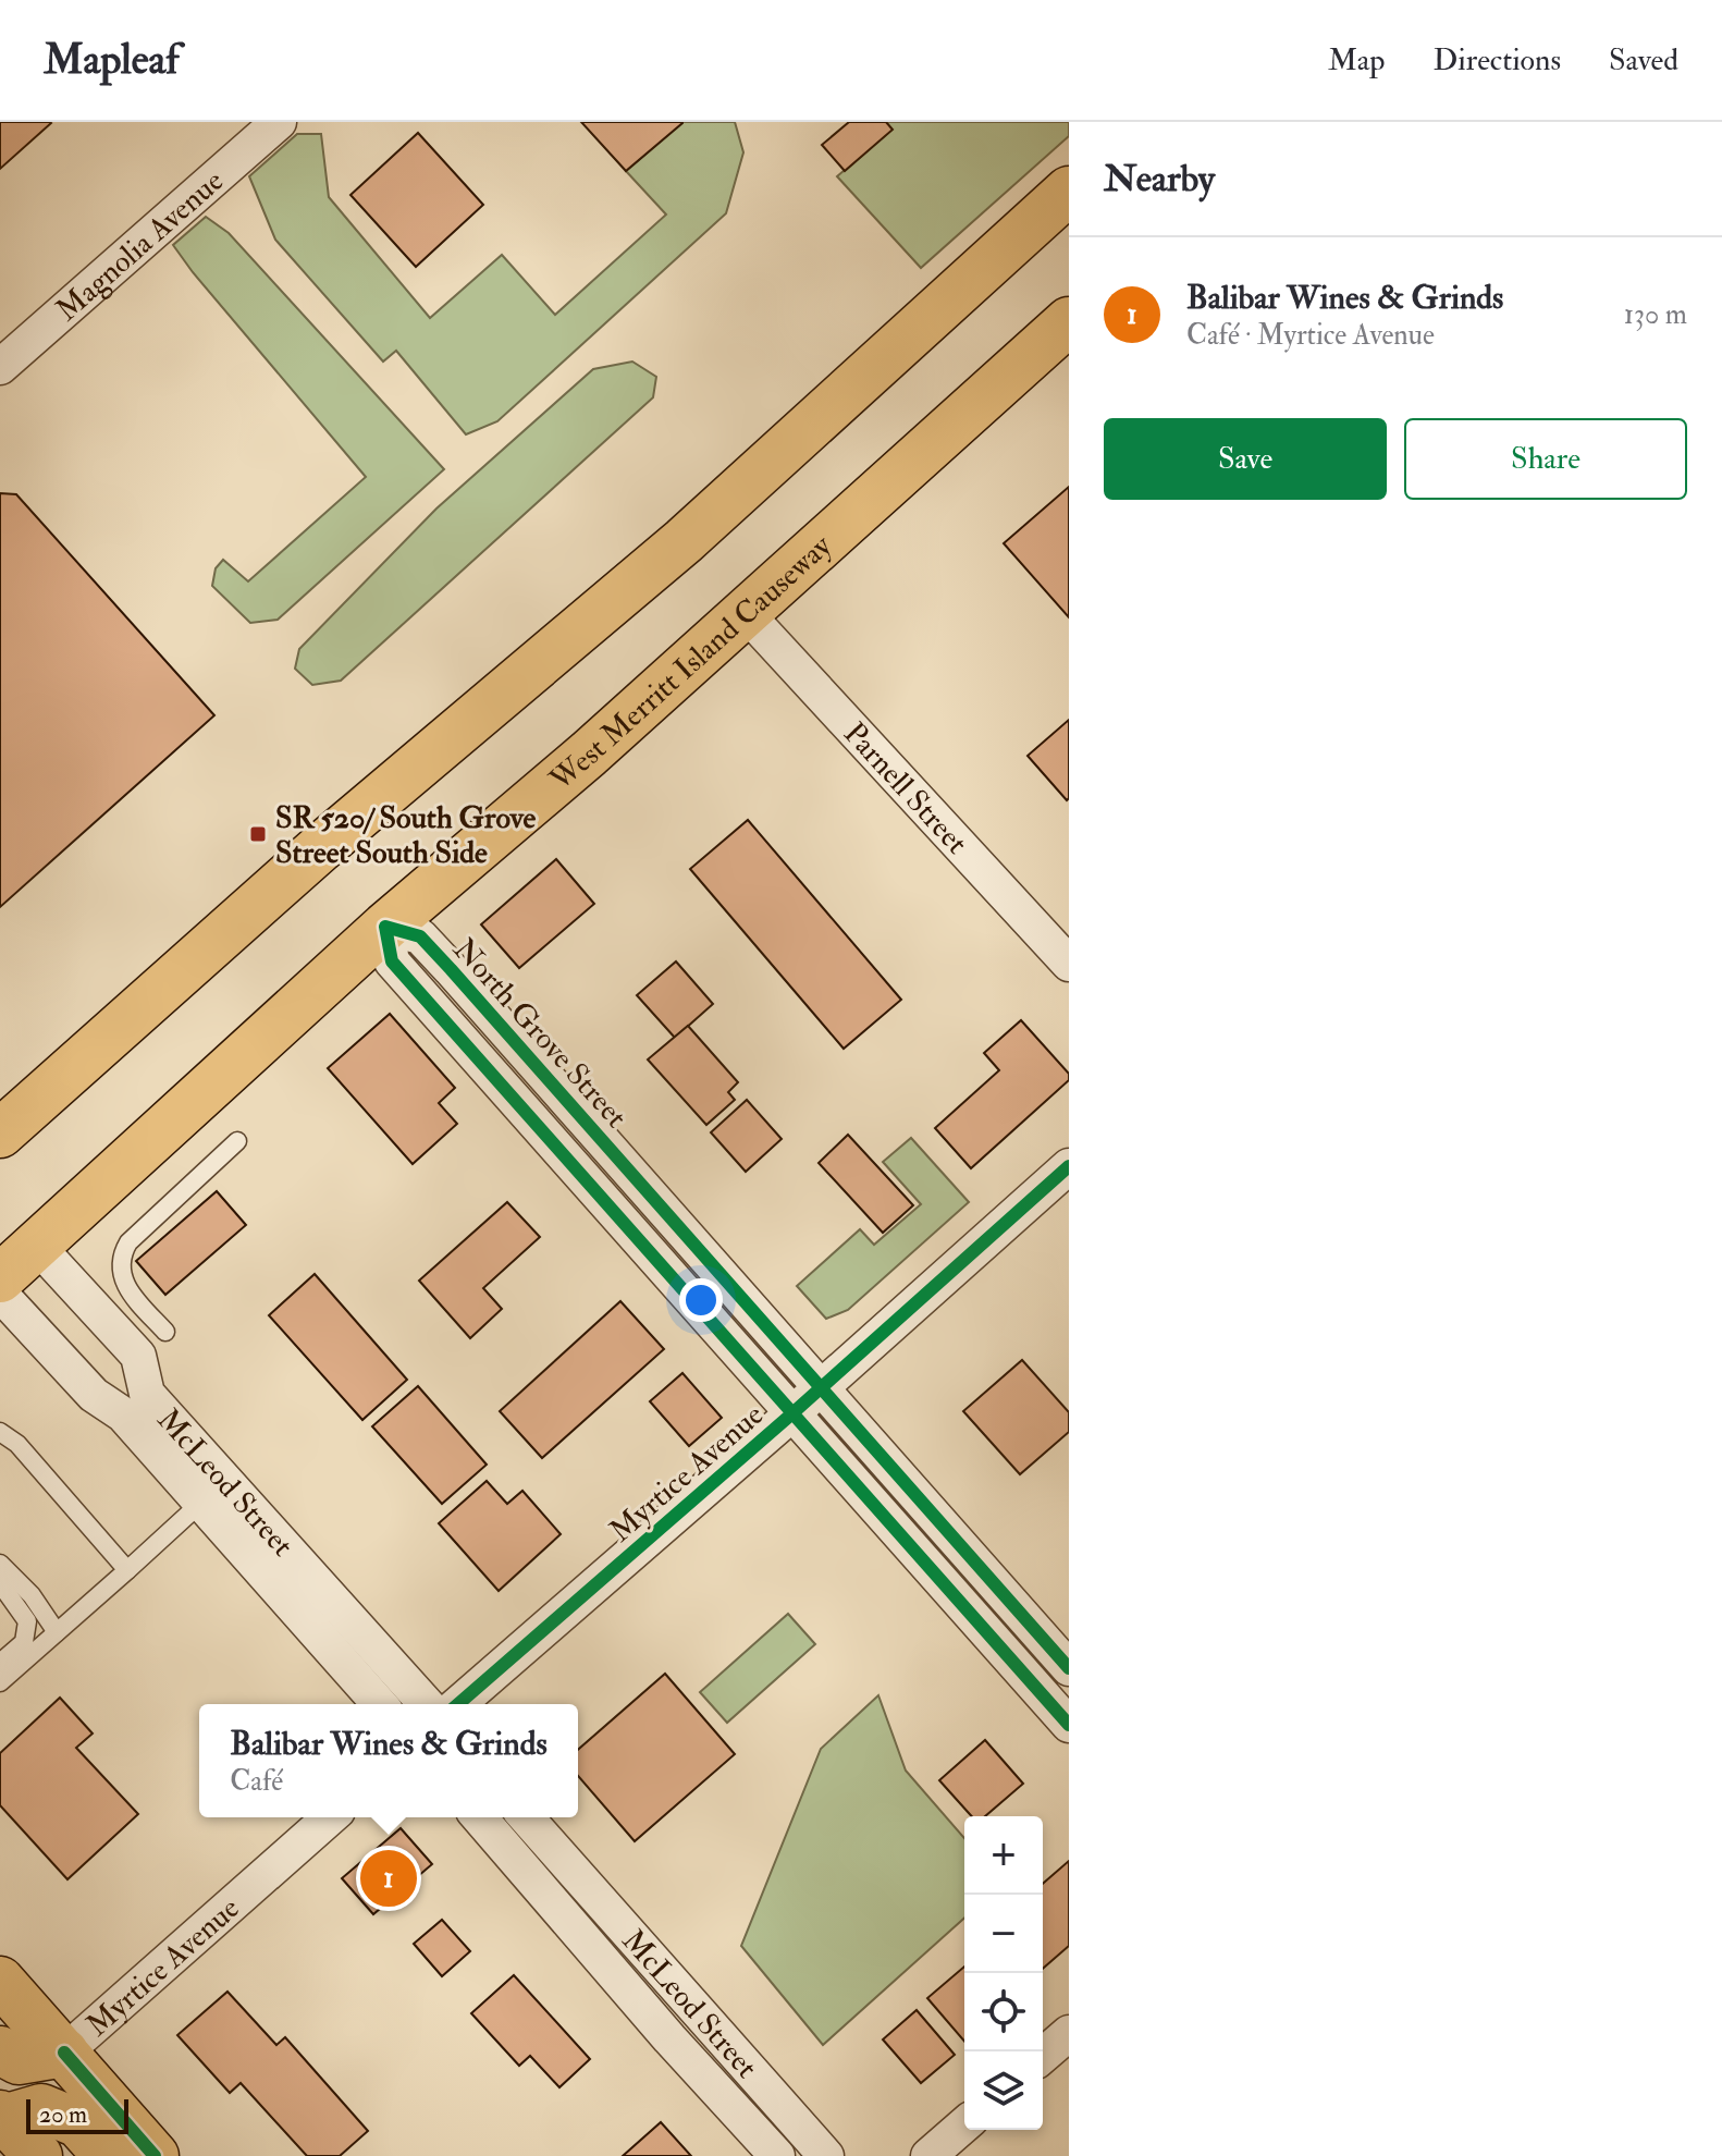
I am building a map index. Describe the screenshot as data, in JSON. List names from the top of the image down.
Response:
{
  "streets": {
    "main road": ["West Merritt Island Causeway"],
    "street": [
      "Magnolia Avenue",
      "Parnell Street",
      "North Grove Street",
      "Myrtice Avenue",
      "McLeod Street"
    ]
  },
  "crossings": [
    ["West Merritt Island Causeway", "Parnell Street"],
    ["West Merritt Island Causeway", "North Grove Street"],
    ["West Merritt Island Causeway", "McLeod Street"],
    ["North Grove Street", "Myrtice Avenue"]
  ],
  "places": {
    "transit": ["SR 520/ South Grove Street South Side"]
  },
  "scale_bar": "20 m",
  "page": {
    "header": "Mapleaf",
    "nav": ["Map", "Directions", "Saved"],
    "heading": "Nearby",
    "list": [
      {
        "mark": "1",
        "name": "Balibar Wines & Grinds",
        "note": "Café · Myrtice Avenue",
        "value": "130 m"
      }
    ],
    "buttons": ["Save", "Share"],
    "popup": ["Balibar Wines & Grinds", "Café"],
    "map_buttons": ["+", "−"],
    "pins": "1",
    "scale": "20 m"
  }
}
